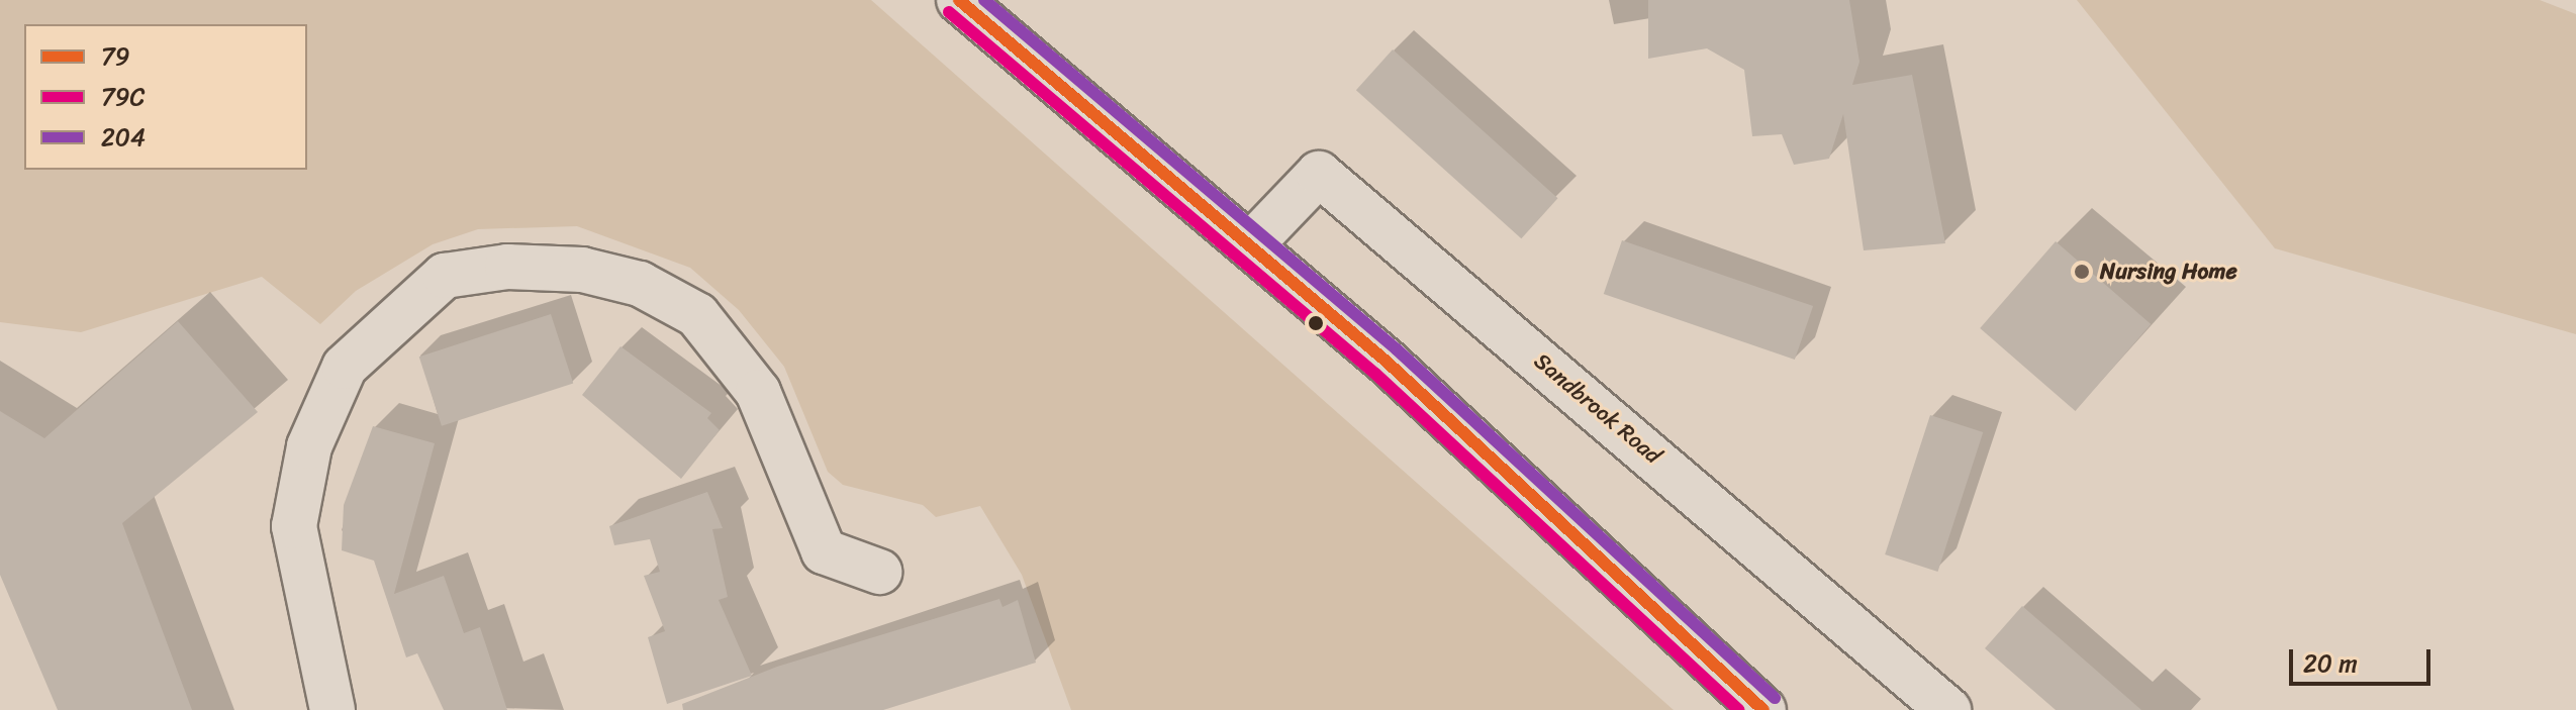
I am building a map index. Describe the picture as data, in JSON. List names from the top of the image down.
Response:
{
  "streets": {
    "street": ["Sandbrook Road"]
  },
  "places": ["Nursing Home"],
  "lines": ["transit line 79", "transit line 204", "transit line 79C"],
  "legend": ["79", "79C", "204"],
  "scale_bar": "20 m"
}
